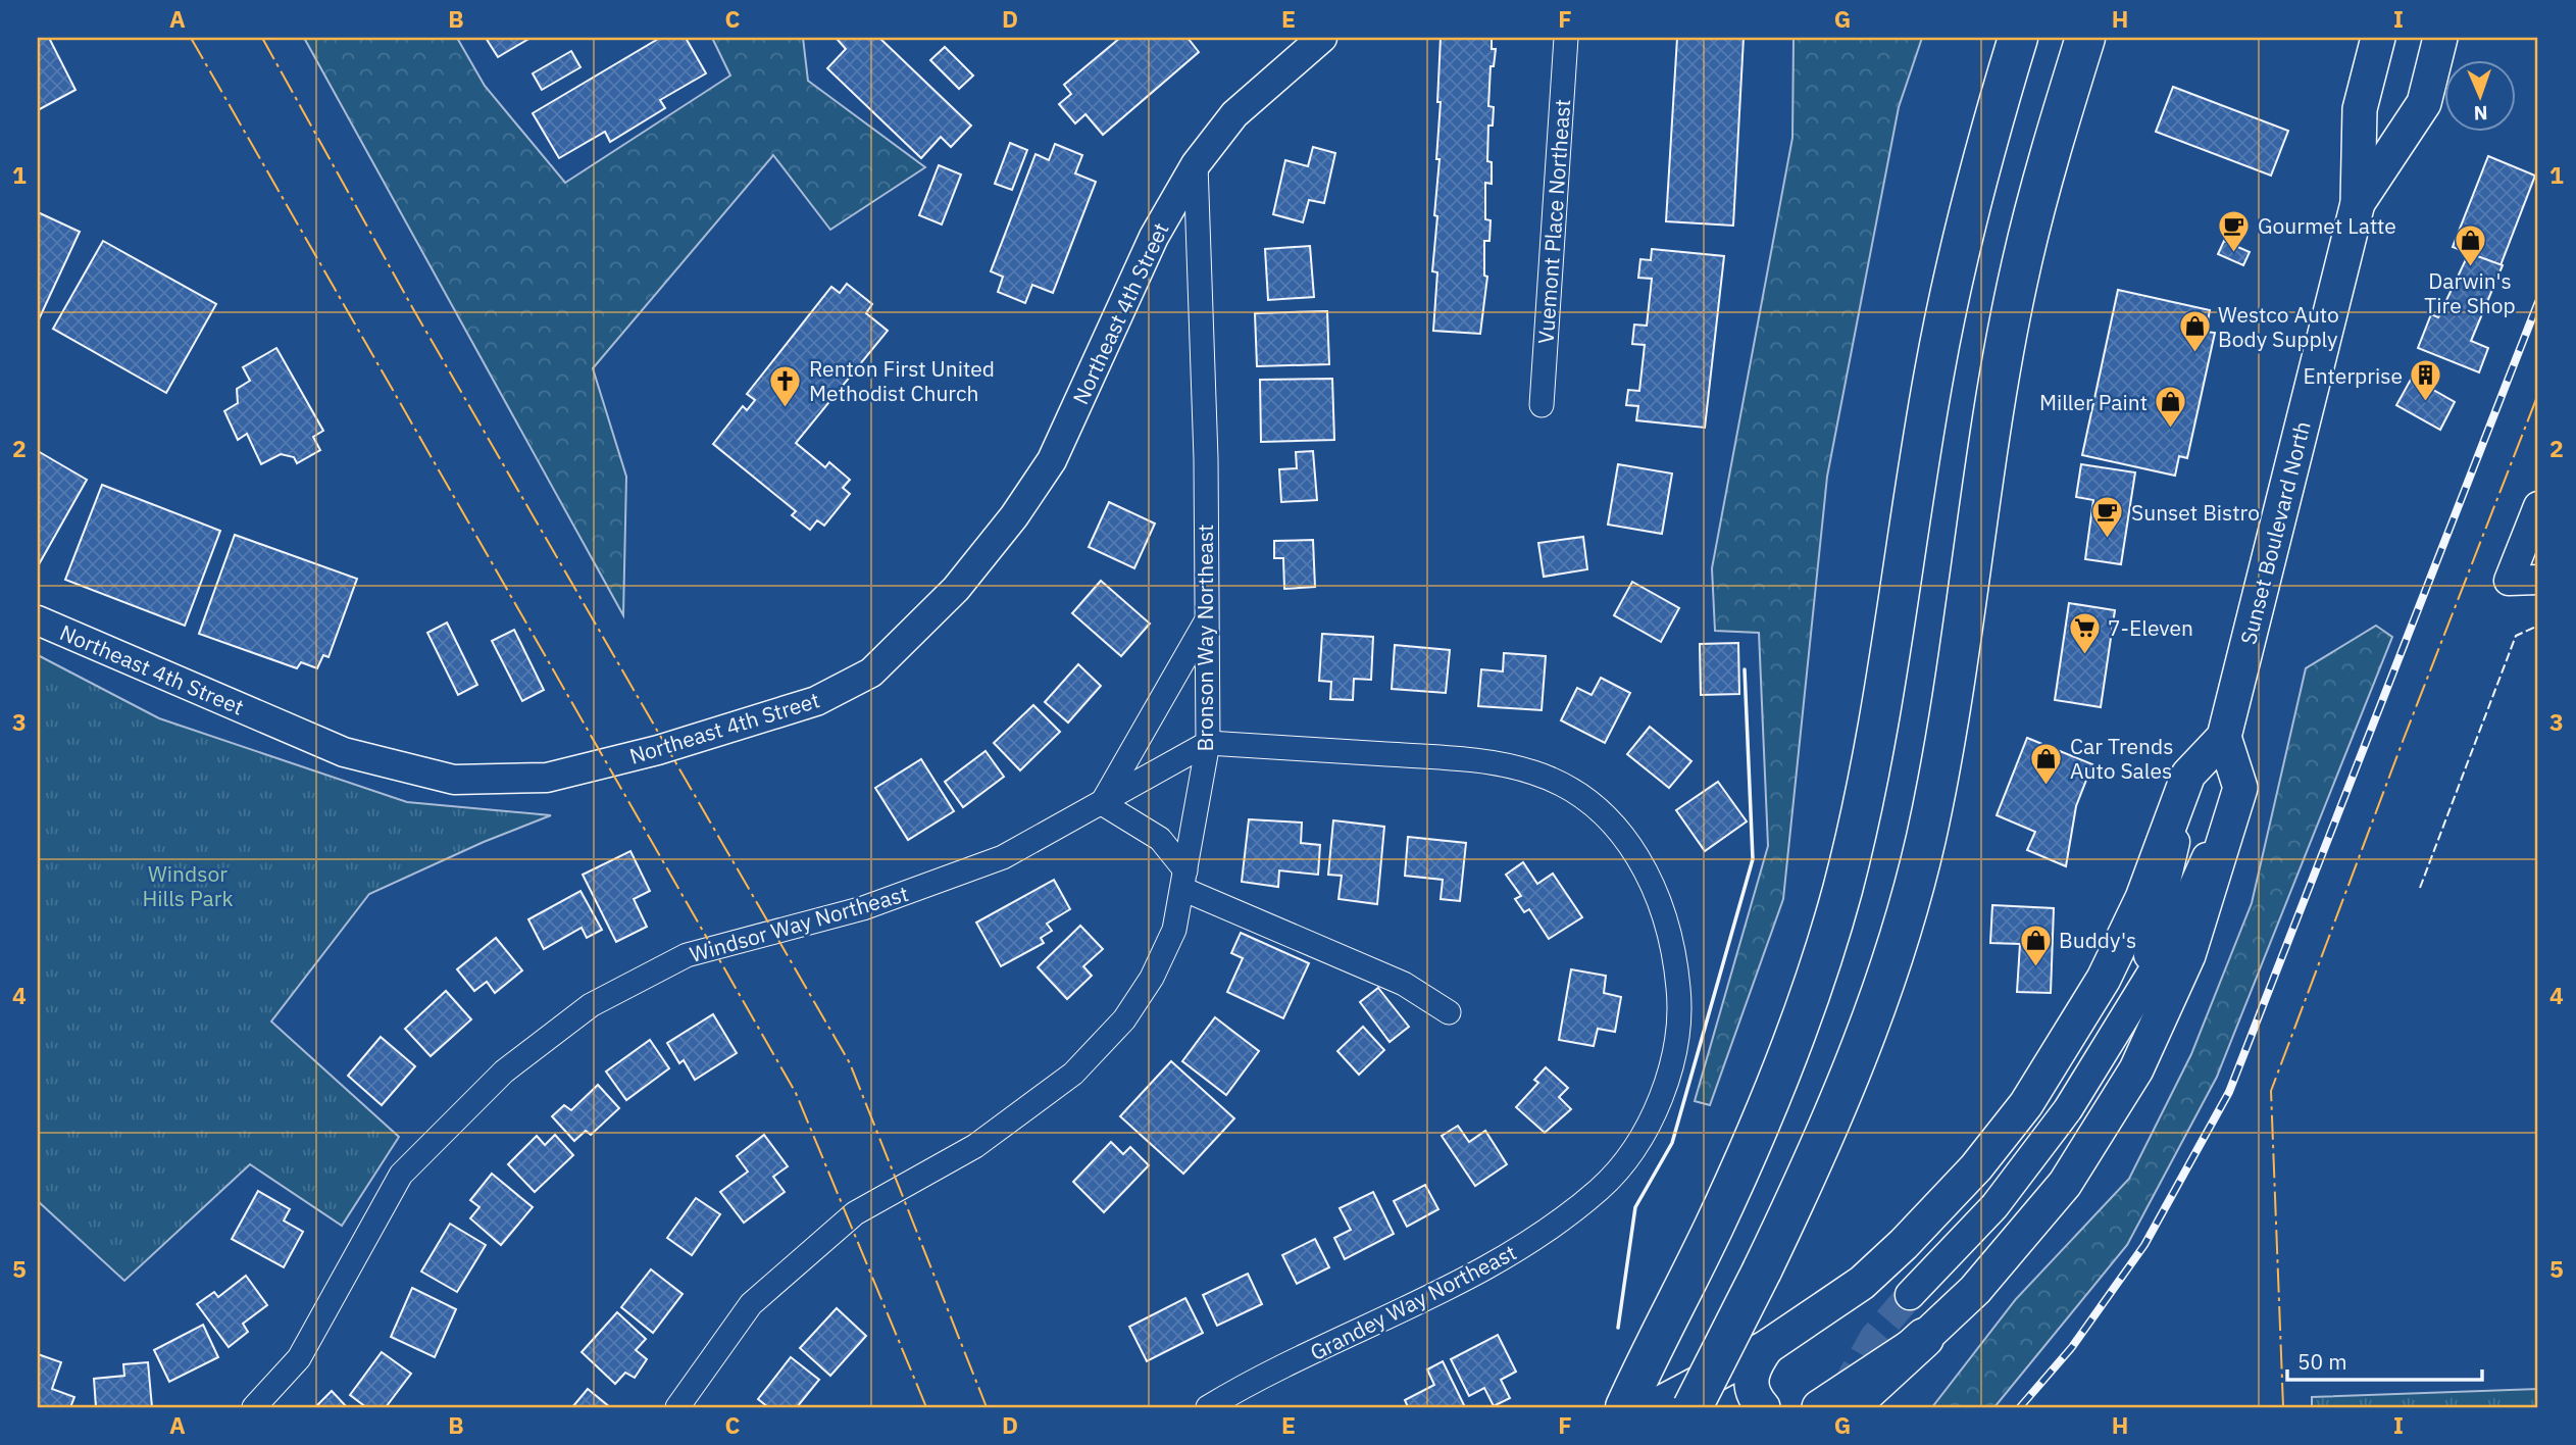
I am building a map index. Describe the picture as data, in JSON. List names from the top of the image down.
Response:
{
  "streets": {
    "main road": ["Sunset Boulevard North"],
    "street": [
      "Vuemont Place Northeast",
      "Northeast 4th Street",
      "Bronson Way Northeast",
      "Windsor Way Northeast",
      "Grandey Way Northeast"
    ]
  },
  "crossings": [
    ["Northeast 4th Street", "Bronson Way Northeast"],
    ["Bronson Way Northeast", "Windsor Way Northeast"],
    ["Bronson Way Northeast", "Grandey Way Northeast"],
    ["Windsor Way Northeast", "Grandey Way Northeast"]
  ],
  "parks": ["Windsor Hills Park"],
  "places": {
    "cafe": ["Gourmet Latte", "Sunset Bistro"],
    "shop": [
      "Darwin's Tire Shop",
      "Westco Auto Body Supply",
      "Miller Paint",
      "Car Trends Auto Sales",
      "Buddy's"
    ],
    "building": ["Enterprise"],
    "church": ["Renton First United Methodist Church"],
    "supermarket": ["7-Eleven"]
  },
  "scale_bar": "50 m",
  "north": "bottom",
  "grid": {
    "columns": [
      "A",
      "B",
      "C",
      "D",
      "E",
      "F",
      "G",
      "H",
      "I"
    ],
    "rows": [
      "1",
      "2",
      "3",
      "4",
      "5"
    ]
  }
}
